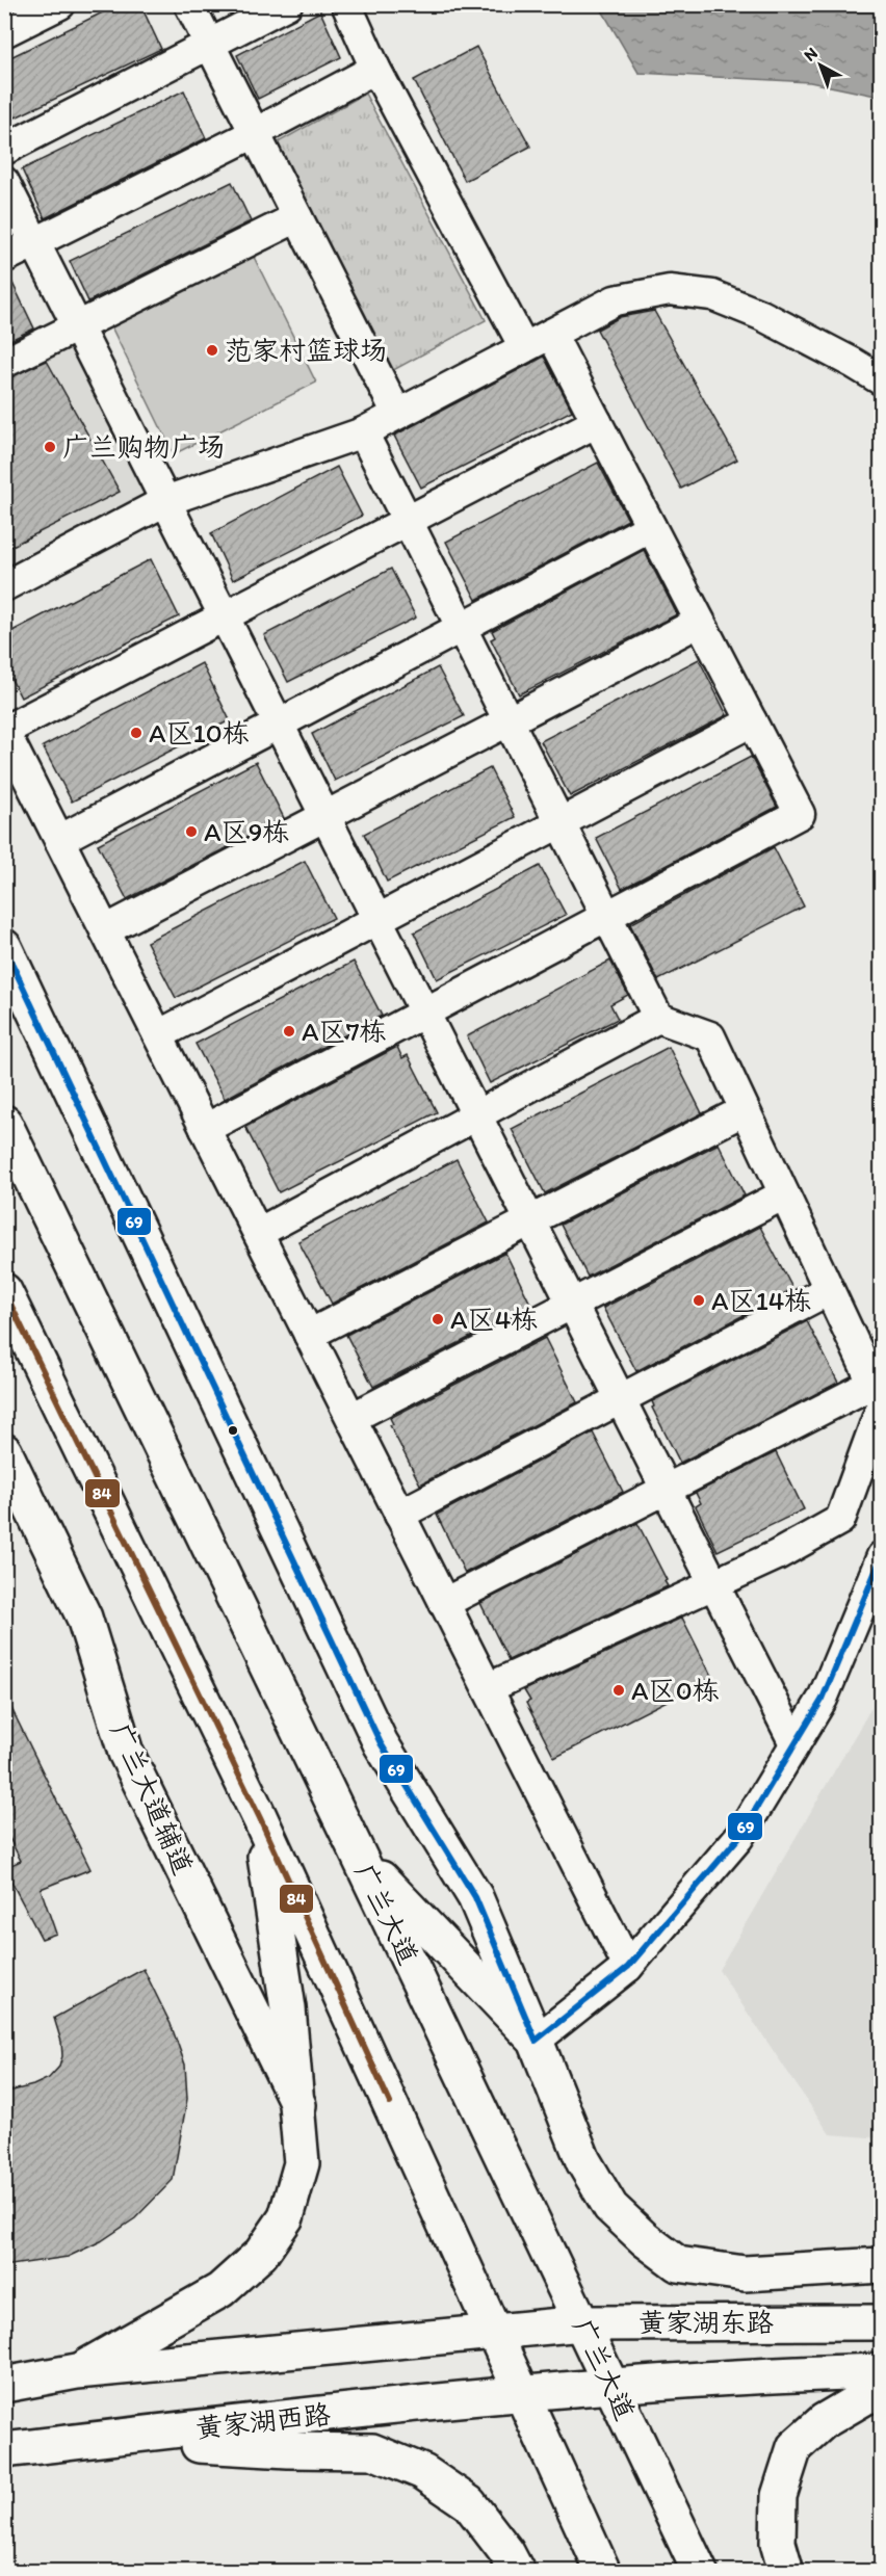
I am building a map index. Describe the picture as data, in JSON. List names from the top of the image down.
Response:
{
  "streets": {
    "main road": [
      "广兰大道辅道",
      "广兰大道",
      "黄家湖东路",
      "黄家湖西路"
    ]
  },
  "crossings": [
    ["广兰大道", "黄家湖东路"],
    ["黄家湖东路", "黄家湖西路"]
  ],
  "places": [
    "范家村篮球场",
    "广兰购物广场",
    "A区10栋",
    "A区9栋",
    "A区7栋",
    "A区14栋",
    "A区4栋",
    "A区0栋"
  ],
  "lines": ["transit line 69", "transit line 84"],
  "north": "top left"
}
